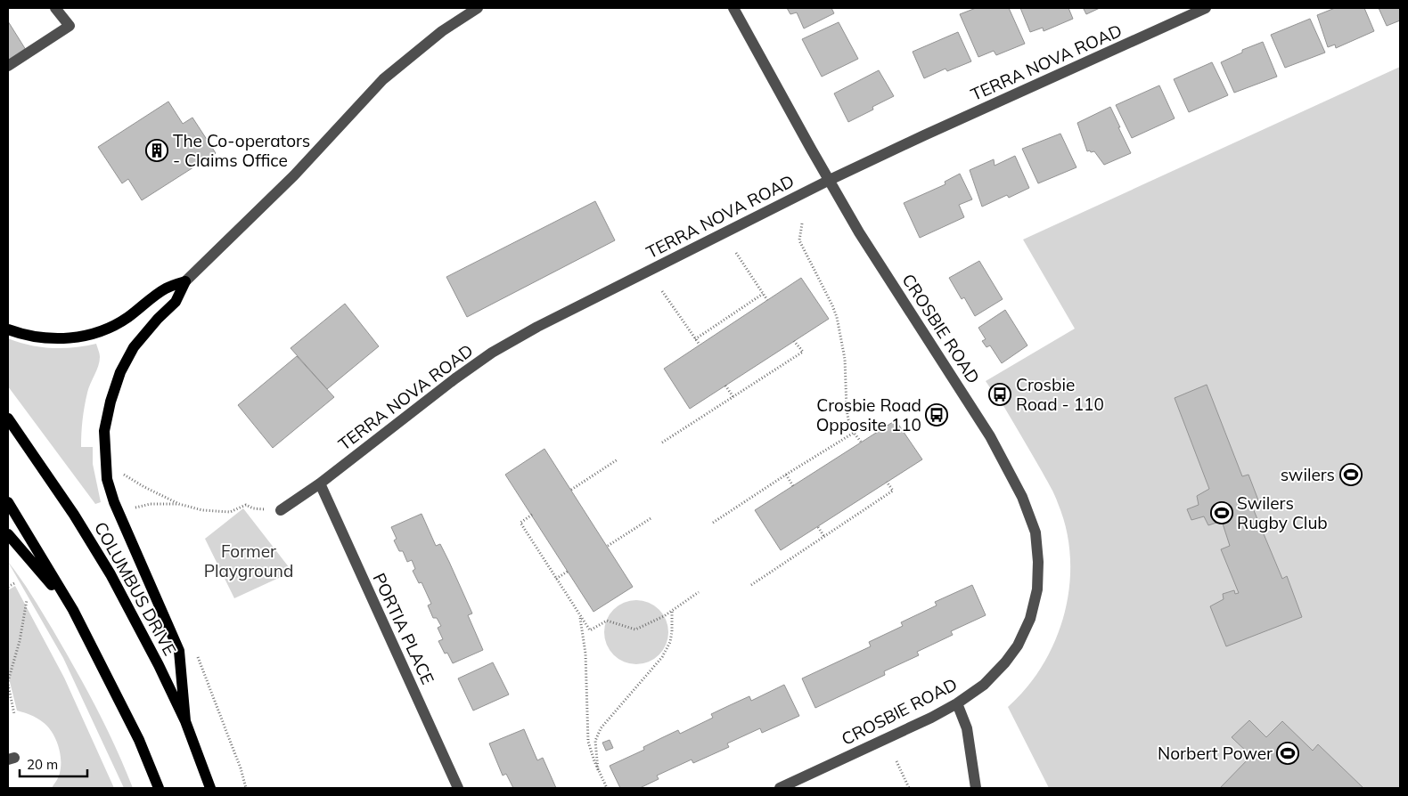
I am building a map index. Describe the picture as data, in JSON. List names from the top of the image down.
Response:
{
  "streets": {
    "main road": ["COLUMBUS DRIVE"],
    "street": ["TERRA NOVA ROAD", "CROSBIE ROAD", "PORTIA PLACE"]
  },
  "crossings": [
    ["TERRA NOVA ROAD", "CROSBIE ROAD"],
    ["TERRA NOVA ROAD", "PORTIA PLACE"]
  ],
  "parks": ["Former Playground"],
  "places": {
    "building": ["The Co-operators - Claims Office"],
    "bus stop": ["Crosbie Road - 110", "Crosbie Road Opposite 110"],
    "sports": ["swilers", "Swilers Rugby Club", "Norbert Power"]
  },
  "scale_bar": "20 m"
}
